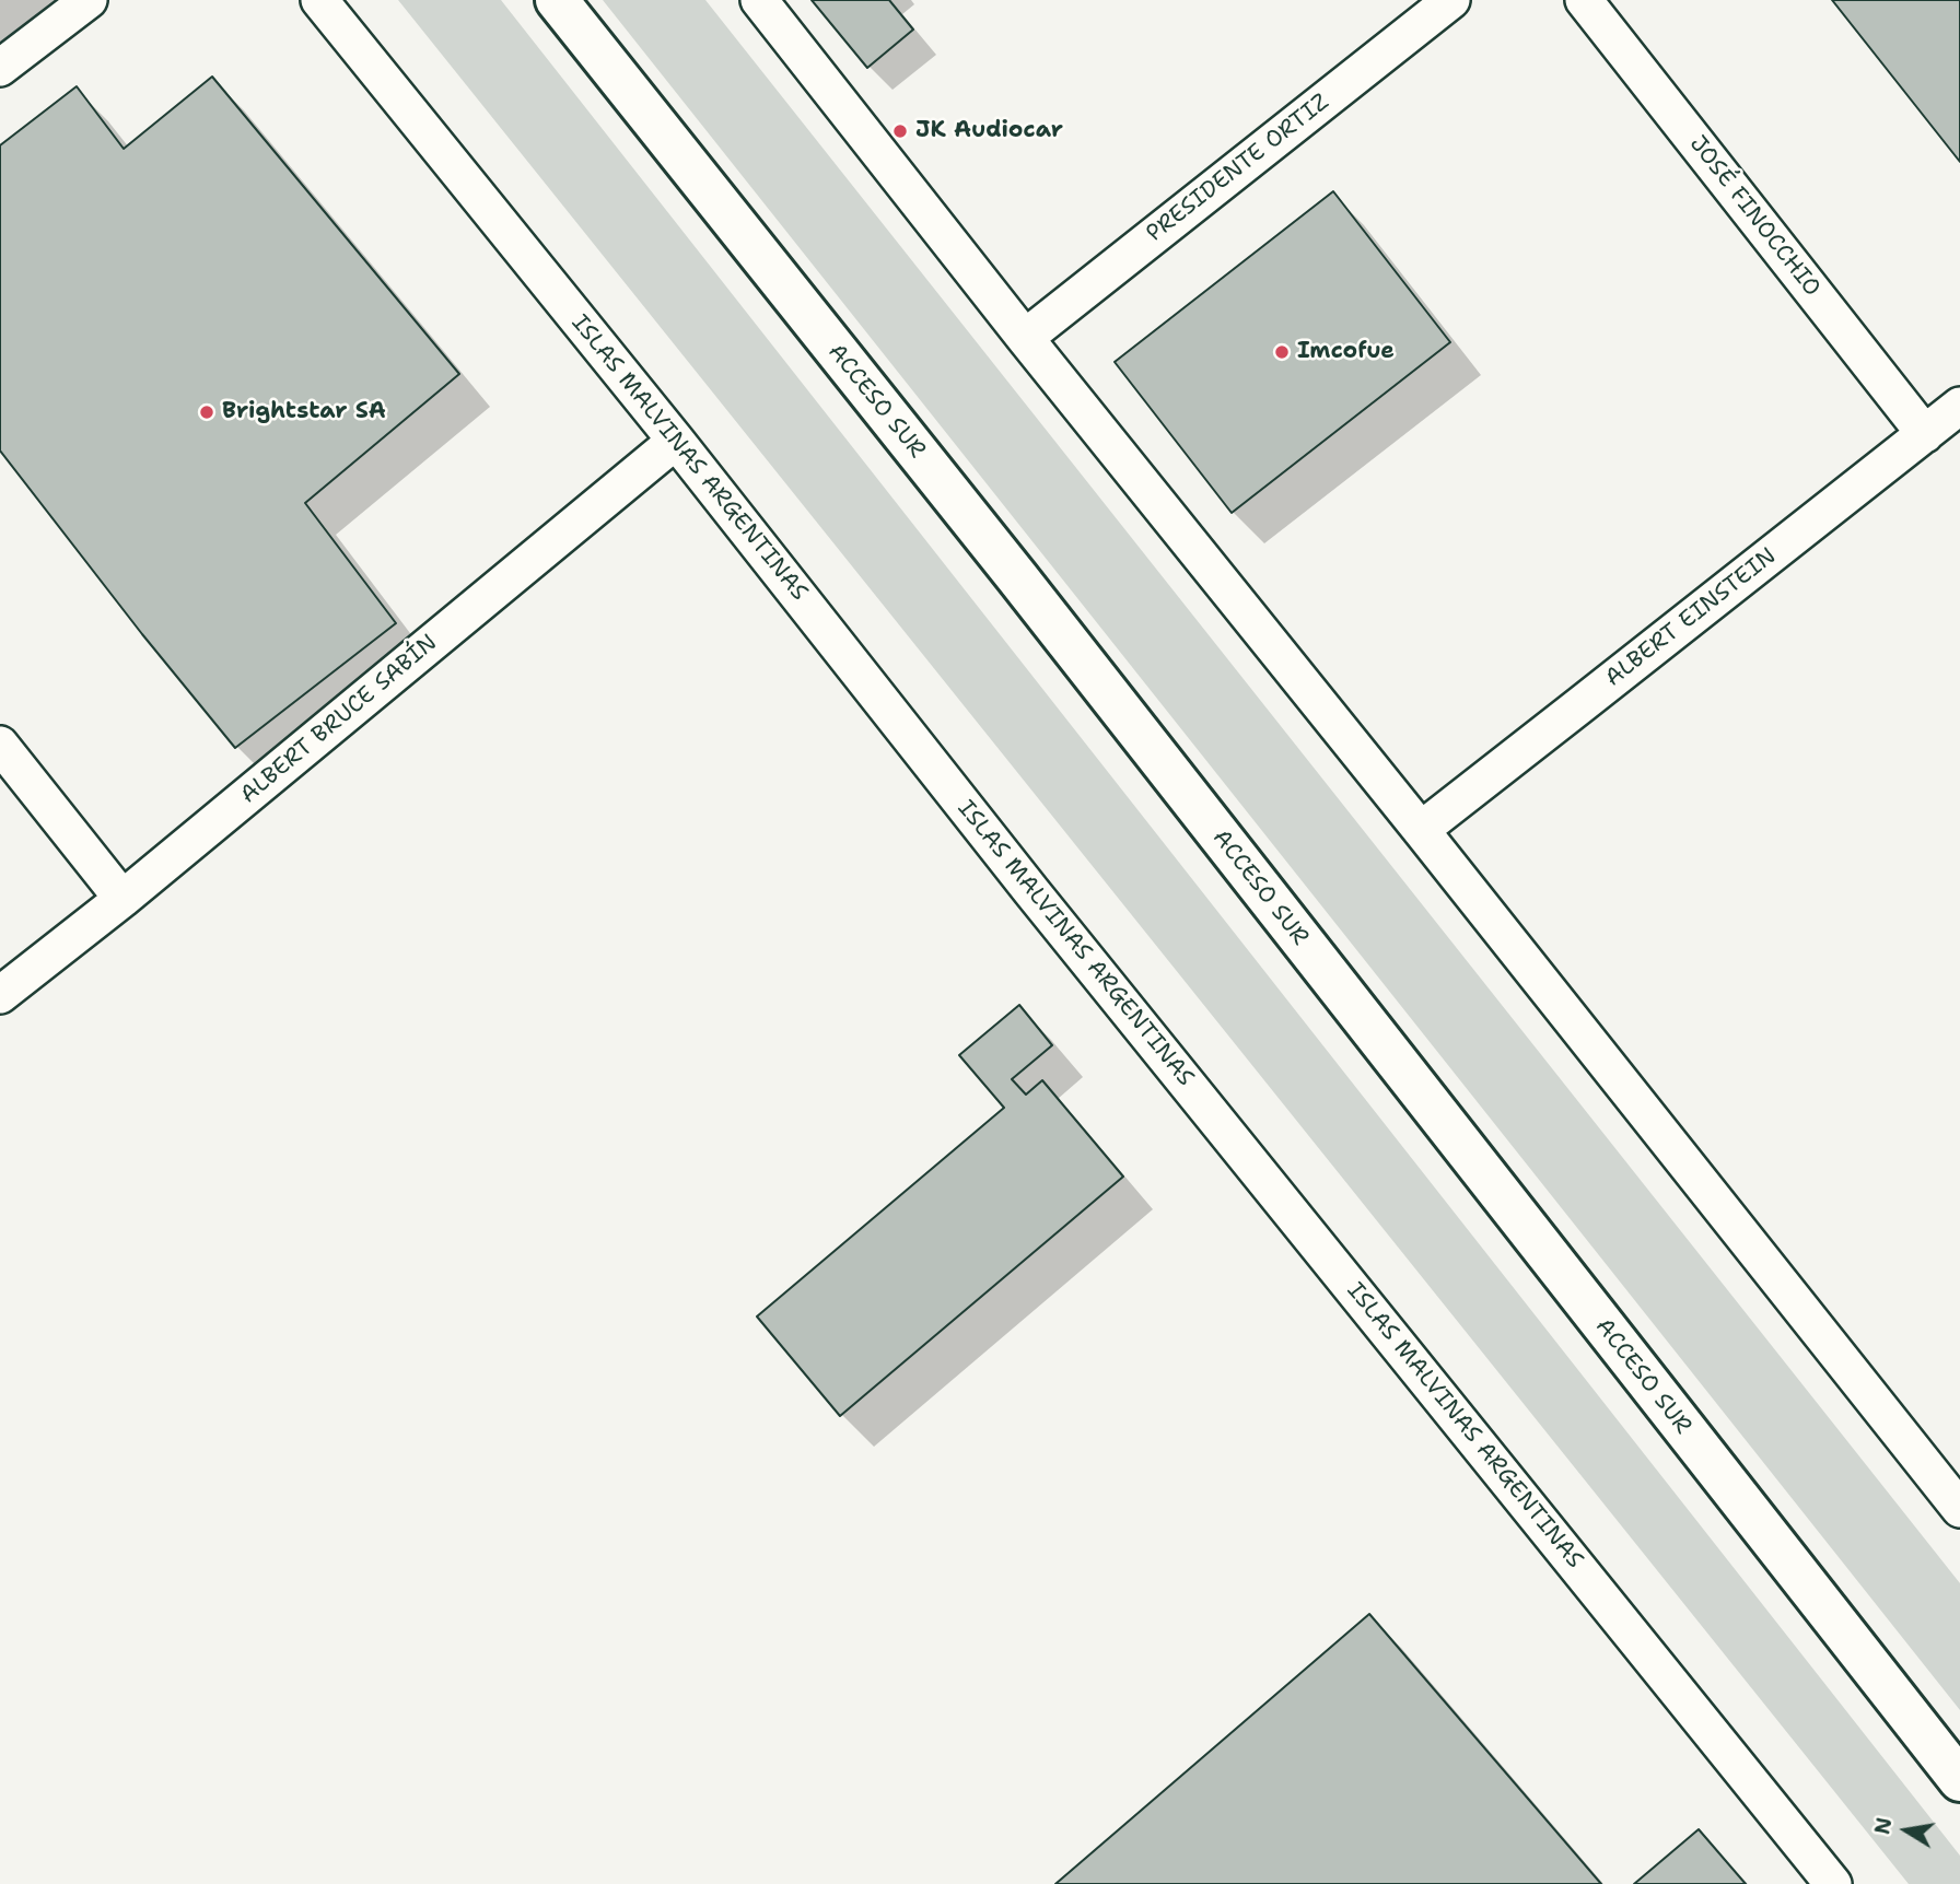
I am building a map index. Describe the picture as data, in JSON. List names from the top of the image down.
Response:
{
  "streets": {
    "main road": ["ACCESO SUR"],
    "street": [
      "PRESIDENTE ORTIZ",
      "JOSÉ FINOCCHIO",
      "ISLAS MALVINAS ARGENTINAS",
      "ALBERT EINSTEIN",
      "ALBERT BRUCE SABÍN"
    ]
  },
  "crossings": [
    ["JOSÉ FINOCCHIO", "ALBERT EINSTEIN"],
    ["ISLAS MALVINAS ARGENTINAS", "ALBERT BRUCE SABÍN"]
  ],
  "places": ["JK Audiocar", "Imcofue", "Brightstar SA"],
  "north": "left"
}
